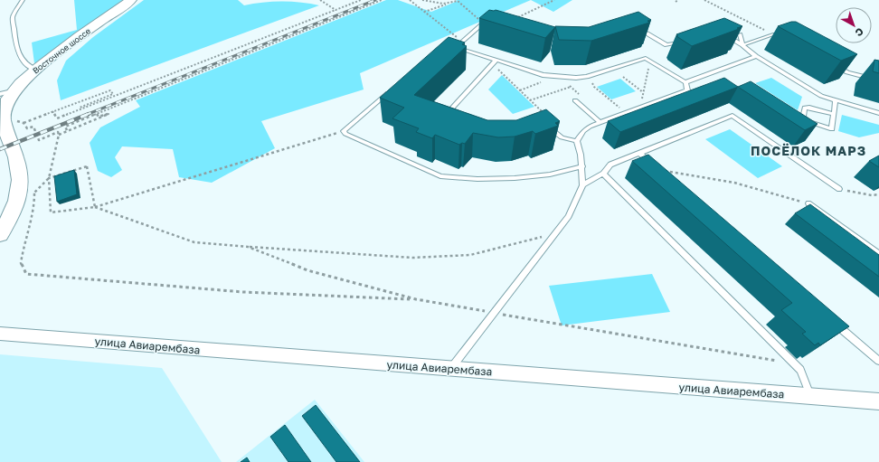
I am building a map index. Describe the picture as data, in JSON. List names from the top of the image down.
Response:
{
  "streets": {
    "main road": ["Восточное шоссе"],
    "street": ["улица Авиарембаза"]
  },
  "districts": ["ПОСЁЛОК МАРЗ"],
  "north": "bottom right"
}
